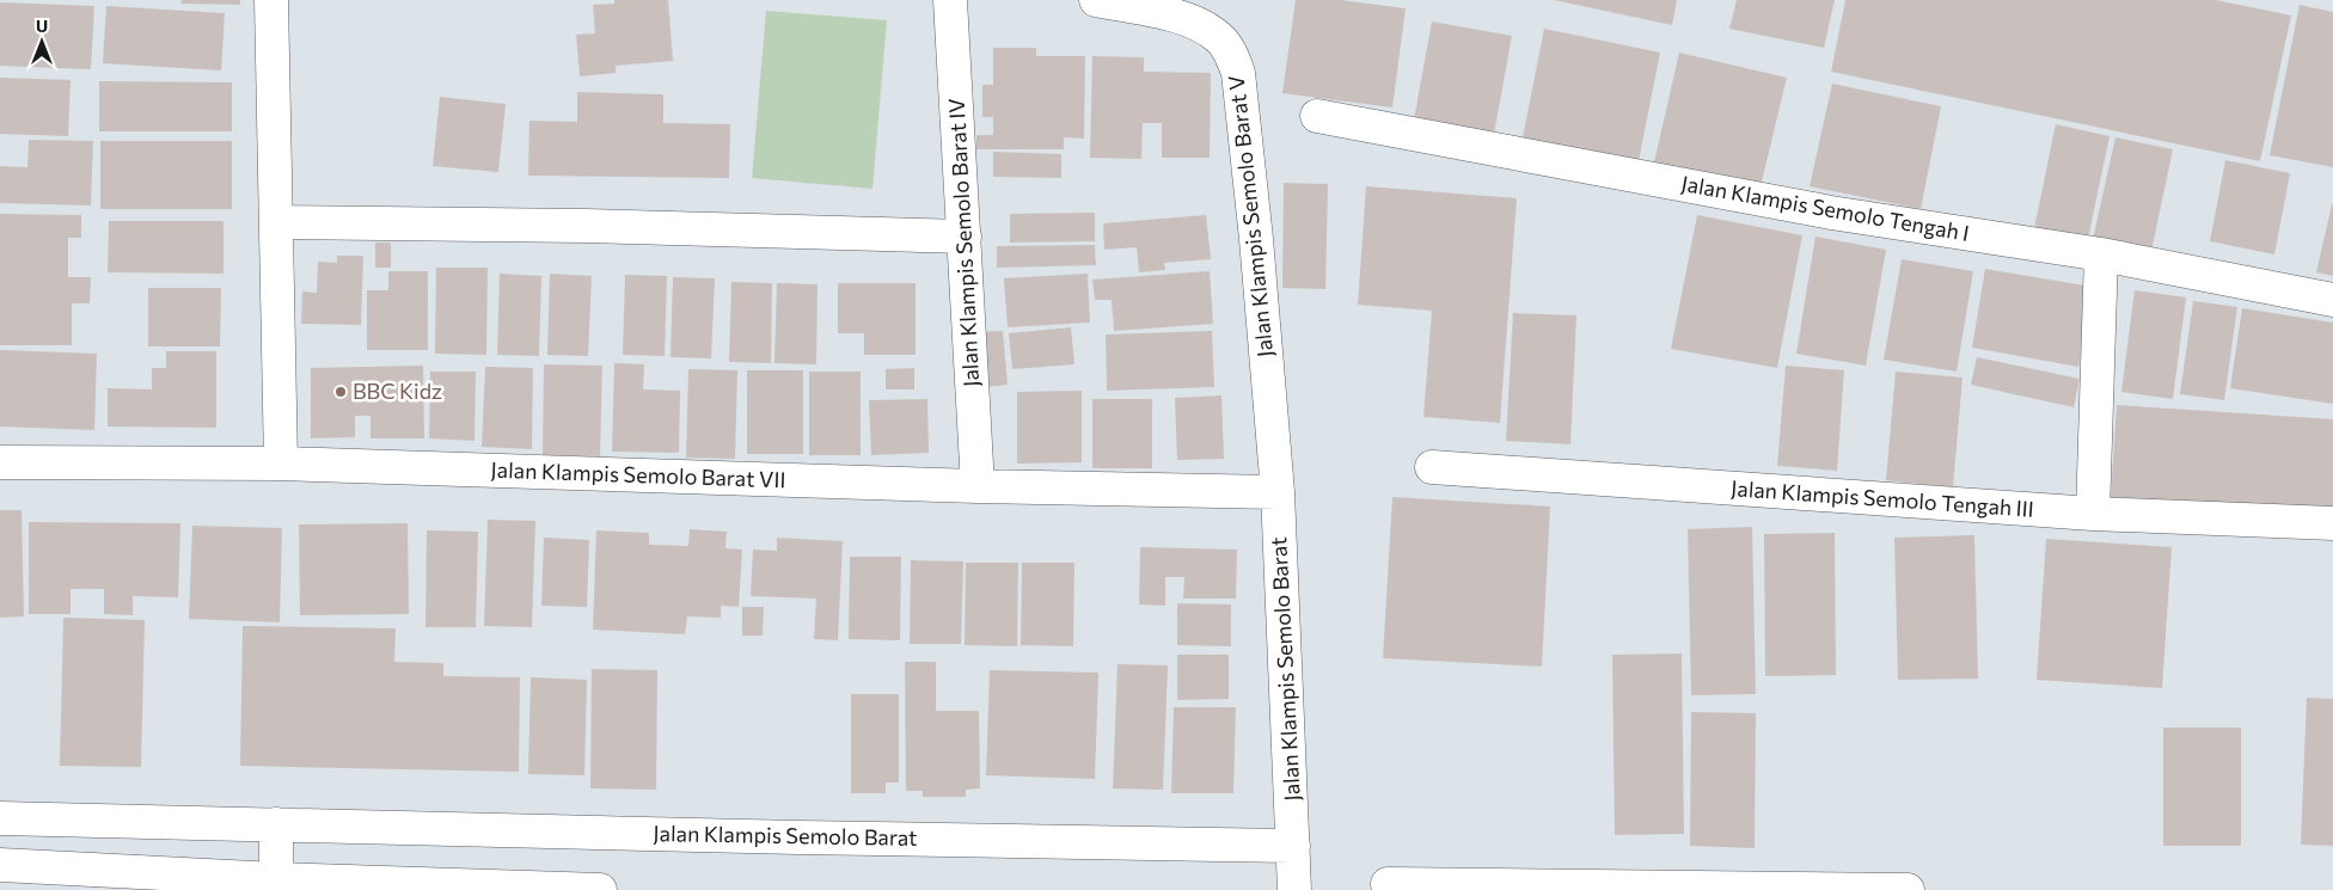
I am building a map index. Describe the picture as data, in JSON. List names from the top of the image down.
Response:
{
  "streets": {
    "street": [
      "Jalan Klampis Semolo Tengah I",
      "Jalan Klampis Semolo Barat V",
      "Jalan Klampis Semolo Barat IV",
      "Jalan Klampis Semolo Barat VII",
      "Jalan Klampis Semolo Tengah III",
      "Jalan Klampis Semolo Barat"
    ]
  },
  "crossings": [
    ["Jalan Klampis Semolo Barat V", "Jalan Klampis Semolo Barat VII"],
    ["Jalan Klampis Semolo Barat V", "Jalan Klampis Semolo Barat"],
    ["Jalan Klampis Semolo Barat IV", "Jalan Klampis Semolo Barat VII"],
    ["Jalan Klampis Semolo Barat VII", "Jalan Klampis Semolo Barat"]
  ],
  "places": ["BBC Kidz"],
  "north": "top"
}
